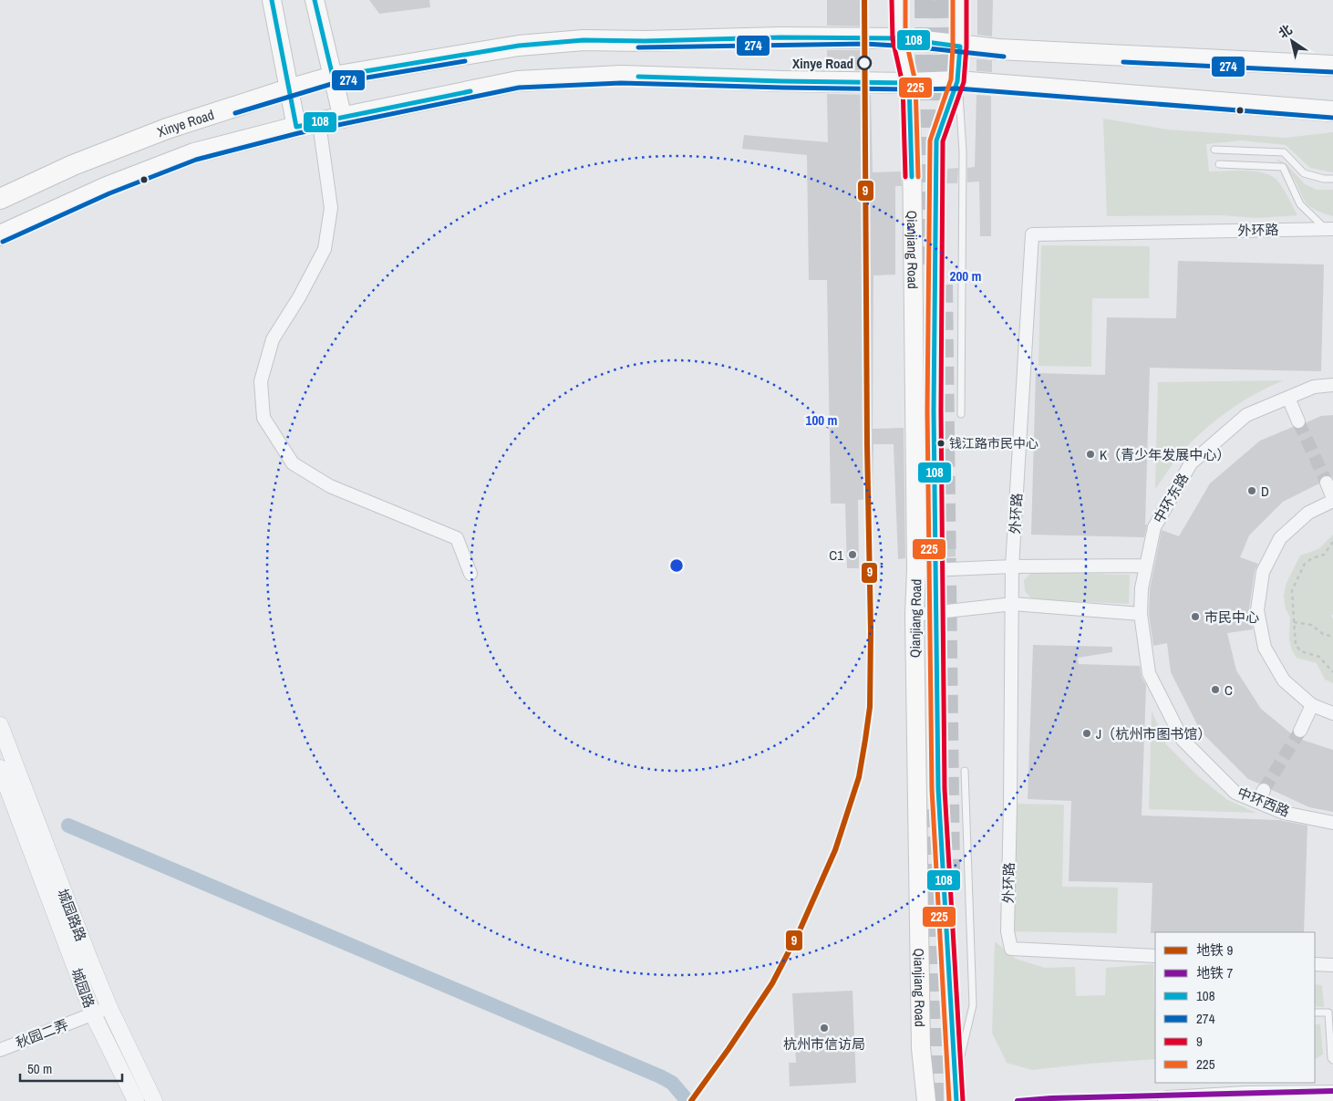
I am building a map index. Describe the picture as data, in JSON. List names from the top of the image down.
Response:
{
  "streets": {
    "main road": ["Xinye Road", "Qianjiang Road"],
    "street": [
      "外环路",
      "中环东路",
      "中环西路",
      "城园路路",
      "城园路",
      "秋园二弄"
    ]
  },
  "crossings": [
    ["Xinye Road", "Qianjiang Road"],
    ["中环东路", "中环西路"],
    ["城园路路", "秋园二弄"],
    ["城园路", "秋园二弄"]
  ],
  "places": [
    "Xinye Road",
    "钱江路市民中心",
    "K（青少年发展中心）",
    "D",
    "C1",
    "市民中心",
    "C",
    "J（杭州市图书馆）",
    "杭州市信访局"
  ],
  "lines": [
    "metro line 9",
    "transit line 108",
    "transit line 9",
    "transit line 225",
    "transit line 274",
    "metro line 7"
  ],
  "legend": [
    "地铁 9",
    "地铁 7",
    "108",
    "274",
    "9",
    "225"
  ],
  "scale_bar": "50 m",
  "north": "top left",
  "rings": ["200 m", "100 m"]
}
